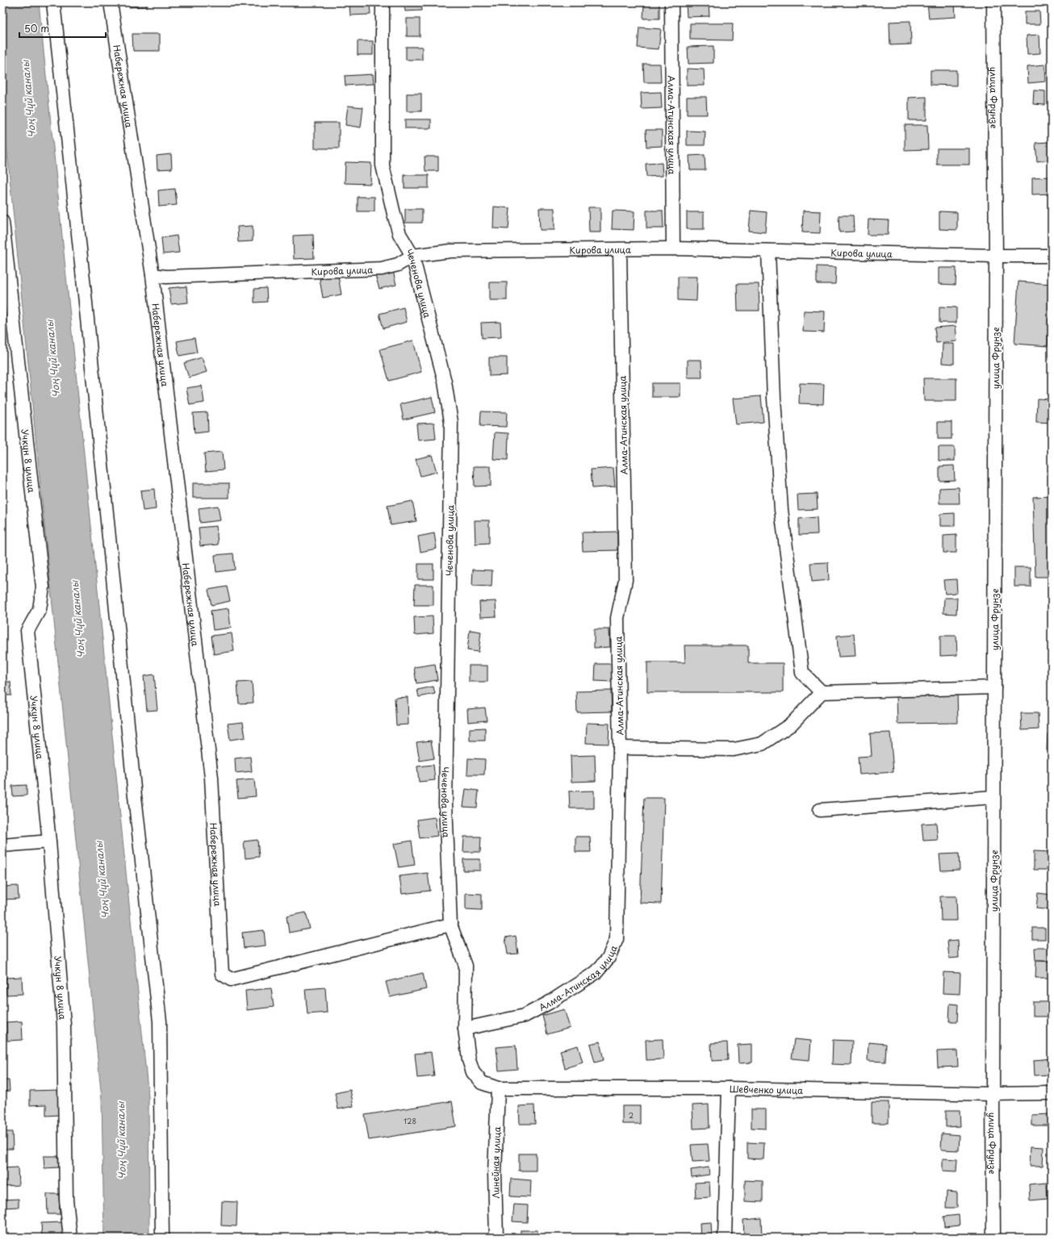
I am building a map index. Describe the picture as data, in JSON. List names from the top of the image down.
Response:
{
  "streets": {
    "street": [
      "Набережная улица",
      "улица Фрунзе",
      "Алма-Атинская улица",
      "Кирова улица",
      "Чеченова улица",
      "Учкун 8 улица",
      "Шевченко улица",
      "Линейная улица"
    ]
  },
  "crossings": [
    ["Набережная улица", "Кирова улица"],
    ["Набережная улица", "Чеченова улица"],
    ["улица Фрунзе", "Кирова улица"],
    ["улица Фрунзе", "Шевченко улица"],
    ["Алма-Атинская улица", "Кирова улица"],
    ["Алма-Атинская улица", "Чеченова улица"],
    ["Кирова улица", "Чеченова улица"],
    ["Чеченова улица", "Шевченко улица"],
    ["Шевченко улица", "Линейная улица"]
  ],
  "water": ["Чоң Чүй каналы"],
  "house_numbers": ["2", "128"],
  "scale_bar": "50 m"
}
